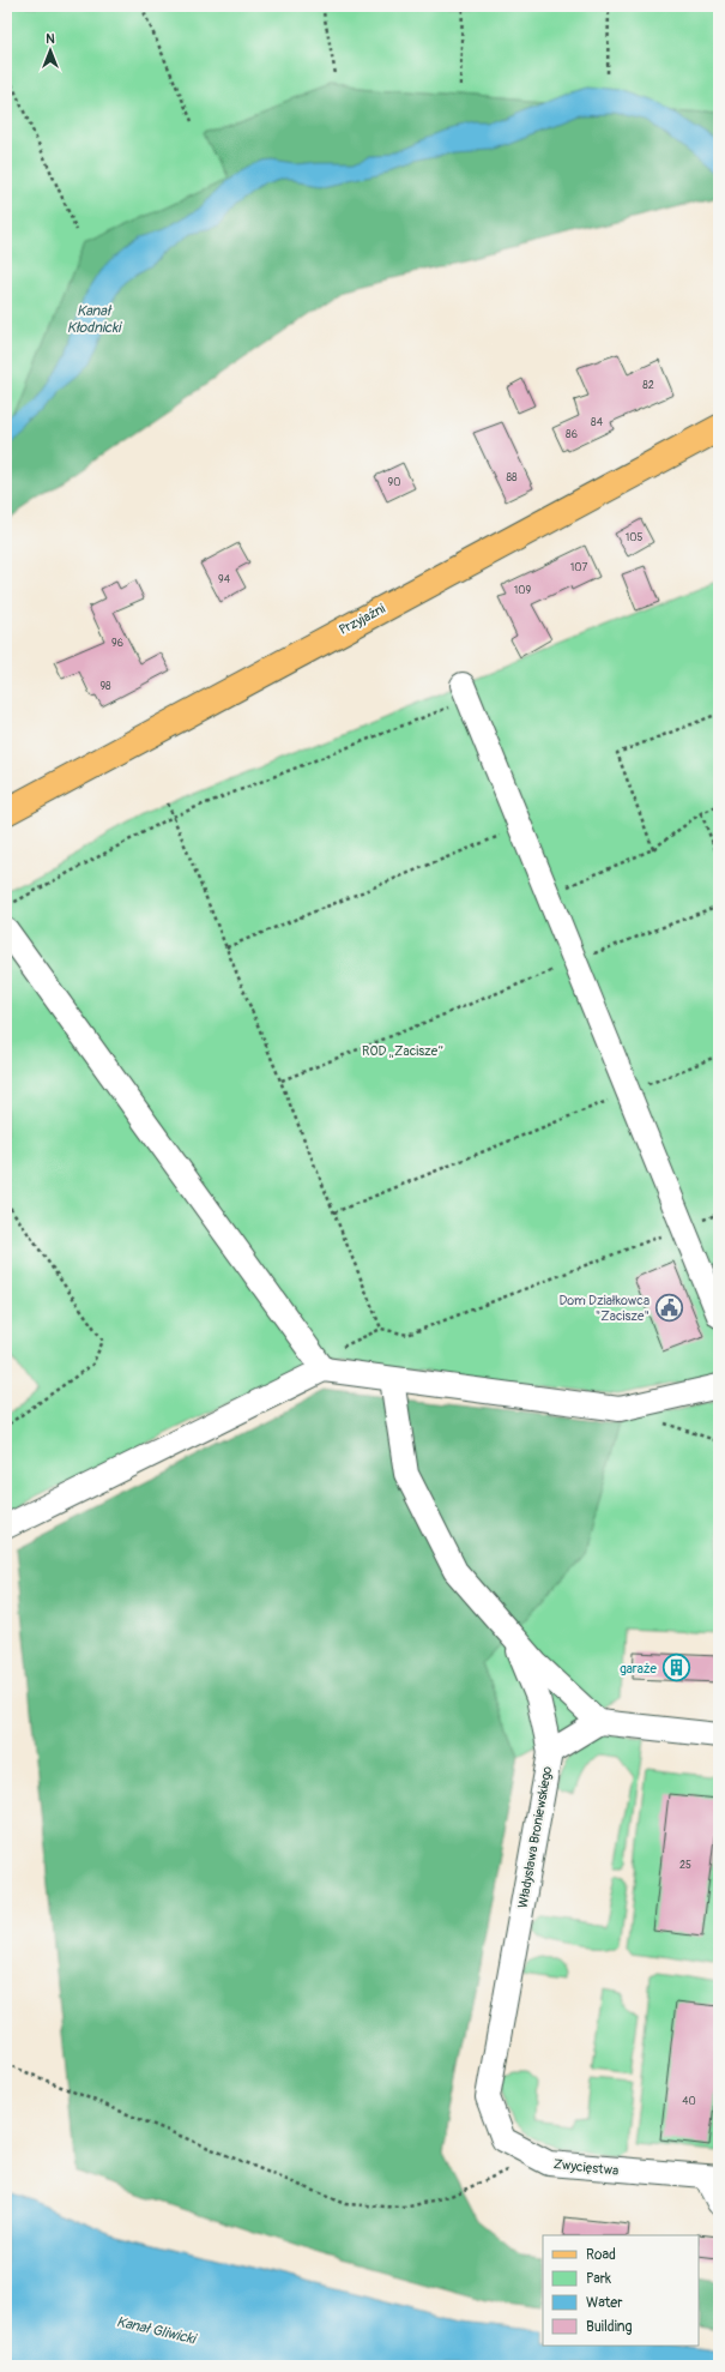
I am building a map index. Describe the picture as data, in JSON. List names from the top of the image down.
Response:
{
  "streets": {
    "main road": ["Przyjaźni"],
    "street": ["Władysława Broniewskiego", "Zwycięstwa"]
  },
  "crossings": [
    ["Władysława Broniewskiego", "Zwycięstwa"]
  ],
  "water": ["Kanał Kłodnicki", "Kanał Gliwicki"],
  "parks": ["ROD „Zacisze”"],
  "places": {
    "public building": ["Dom Działkowca \"Zacisze\""],
    "building": ["garaże"]
  },
  "house_numbers": [
    "82",
    "84",
    "86",
    "88",
    "90",
    "105",
    "107",
    "94",
    "109",
    "96",
    "98",
    "25",
    "40"
  ],
  "legend": [
    "Road",
    "Park",
    "Water",
    "Building"
  ],
  "north": "top"
}
